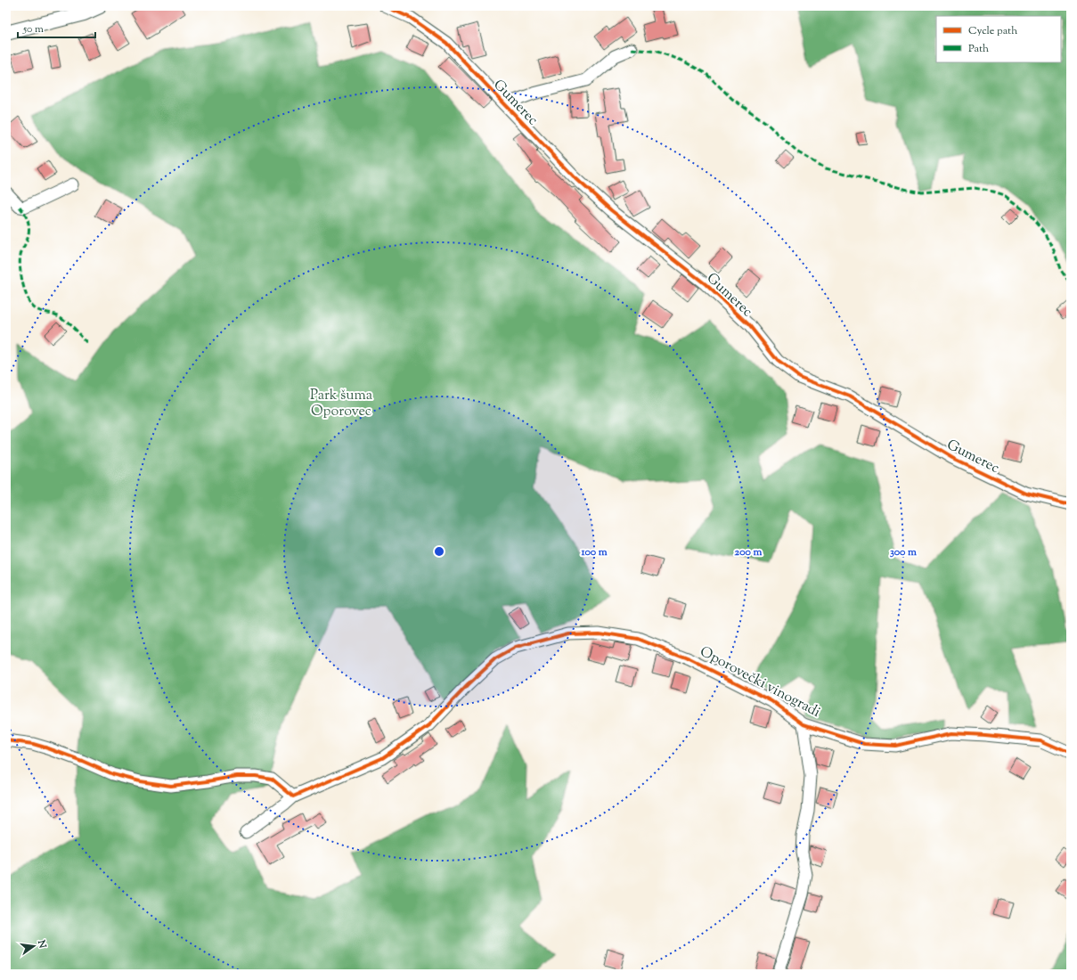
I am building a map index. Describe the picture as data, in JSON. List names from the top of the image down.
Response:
{
  "streets": {
    "street": ["Gumerec", "Oporovečki vinogradi"]
  },
  "parks": ["Park šuma Oporovec"],
  "legend": ["Cycle path", "Path"],
  "scale_bar": "50 m",
  "north": "right",
  "rings": ["100 m", "200 m", "300 m"]
}
